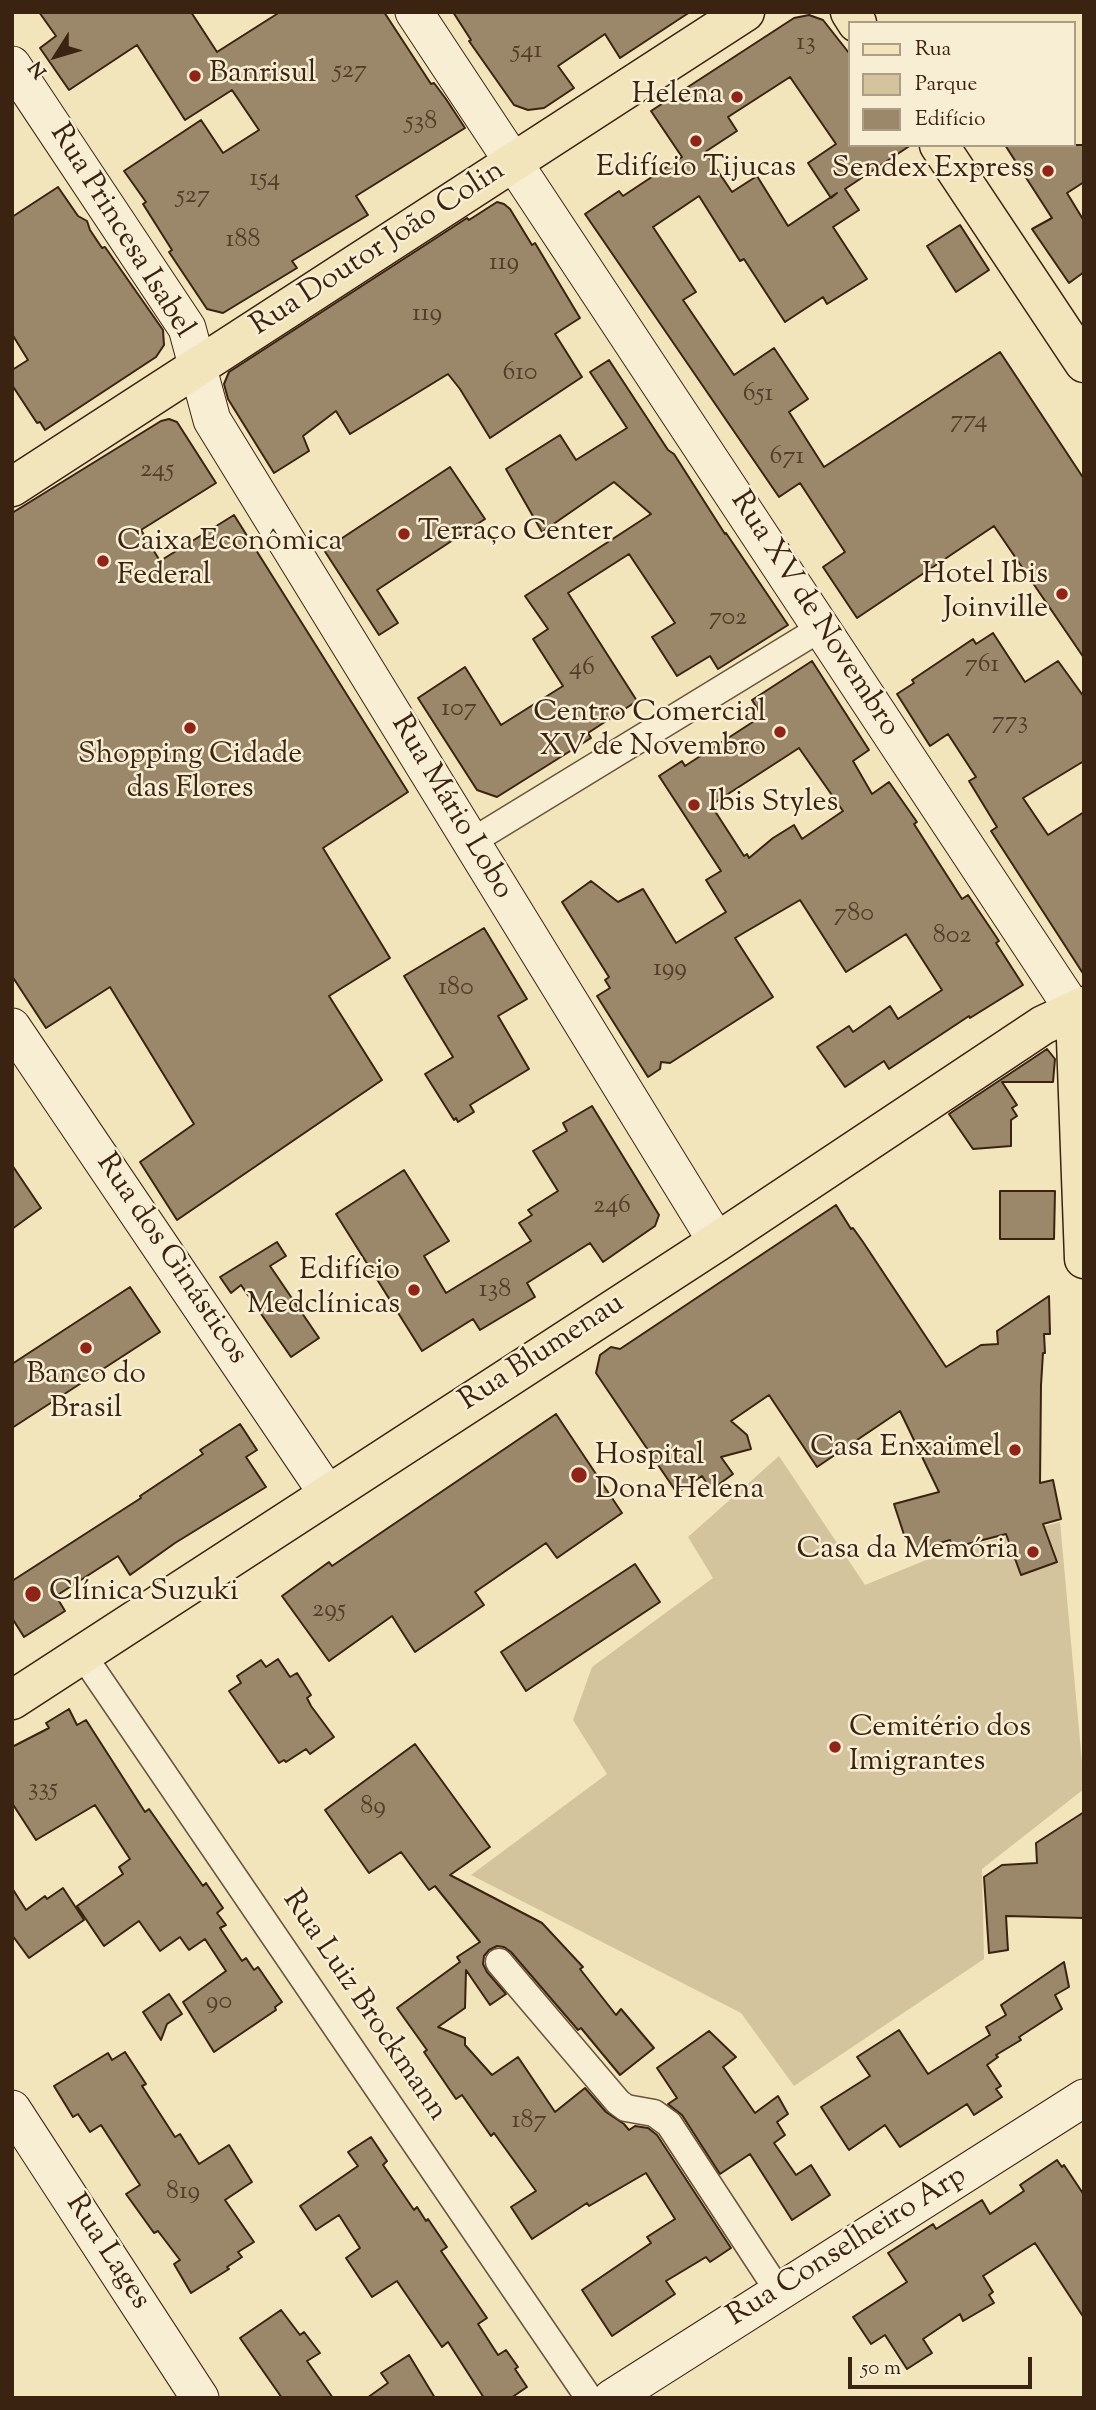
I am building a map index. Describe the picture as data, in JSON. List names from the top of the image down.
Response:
{
  "streets": {
    "main road": [
      "Rua Princesa Isabel",
      "Rua Doutor João Colin",
      "Rua XV de Novembro",
      "Rua Mário Lobo",
      "Rua dos Ginásticos",
      "Rua Blumenau",
      "Rua Conselheiro Arp",
      "Rua Lages"
    ],
    "street": ["Rua Luiz Brockmann"]
  },
  "crossings": [
    ["Rua Princesa Isabel", "Rua Doutor João Colin"],
    ["Rua Princesa Isabel", "Rua Mário Lobo"],
    ["Rua Doutor João Colin", "Rua XV de Novembro"],
    ["Rua Doutor João Colin", "Rua Mário Lobo"],
    ["Rua XV de Novembro", "Rua Blumenau"],
    ["Rua Mário Lobo", "Rua Blumenau"],
    ["Rua dos Ginásticos", "Rua Blumenau"],
    ["Rua Blumenau", "Rua Luiz Brockmann"]
  ],
  "places": [
    "Banrisul",
    "Helena",
    "Edifício Tijucas",
    "Sendex Express",
    "Terraço Center",
    "Caixa Econômica Federal",
    "Hotel Ibis Joinville",
    "Shopping Cidade das Flores",
    "Centro Comercial XV de Novembro",
    "Ibis Styles",
    "Edifício Medclínicas",
    "Banco do Brasil",
    "Casa Enxaimel",
    "Hospital Dona Helena",
    "Casa da Memória",
    "Clínica Suzuki",
    "Cemitério dos Imigrantes"
  ],
  "house_numbers": [
    "13",
    "541",
    "527",
    "538",
    "154",
    "527",
    "188",
    "119",
    "119",
    "610",
    "651",
    "774",
    "671",
    "245",
    "702",
    "761",
    "46",
    "107",
    "773",
    "780",
    "802",
    "199",
    "180",
    "246",
    "138",
    "295",
    "335",
    "89",
    "90",
    "187",
    "819"
  ],
  "legend": ["Rua", "Parque", "Edifício"],
  "scale_bar": "50 m",
  "north": "bottom left"
}
